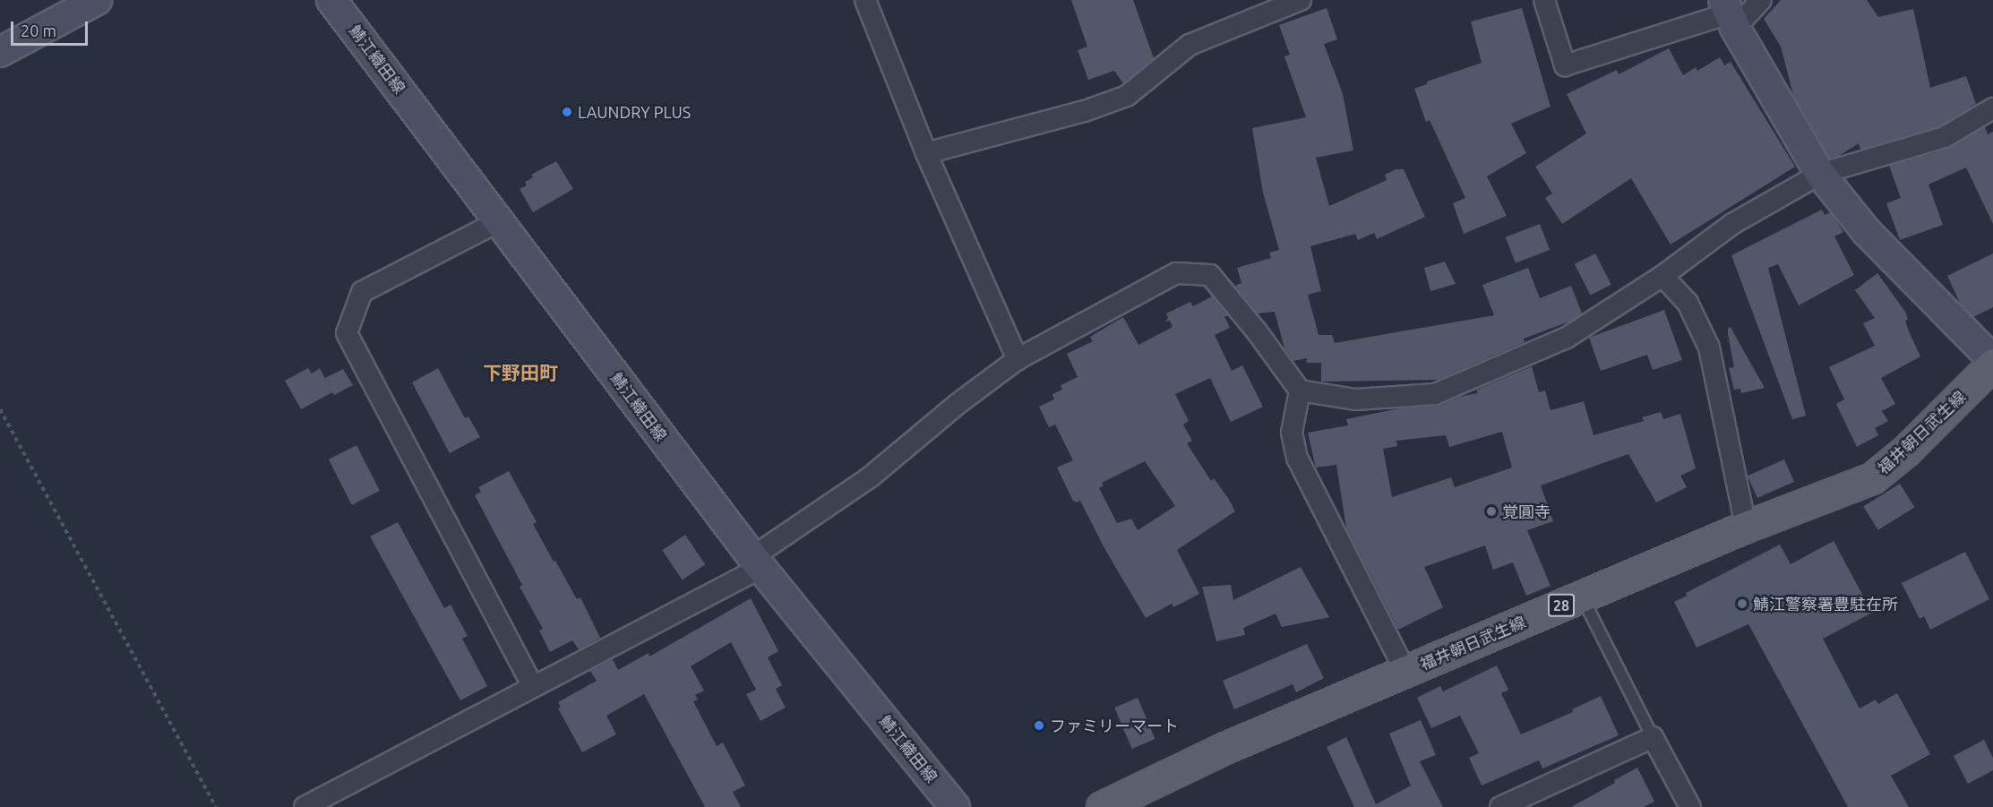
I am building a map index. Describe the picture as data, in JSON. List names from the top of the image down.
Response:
{
  "streets": {
    "main road": ["鯖江織田線", "福井朝日武生線", "28"]
  },
  "districts": ["下野田町"],
  "places": [
    "LAUNDRY PLUS",
    "覚圓寺",
    "鯖江警察署豊駐在所",
    "ファミリーマート"
  ],
  "scale_bar": "20 m"
}
